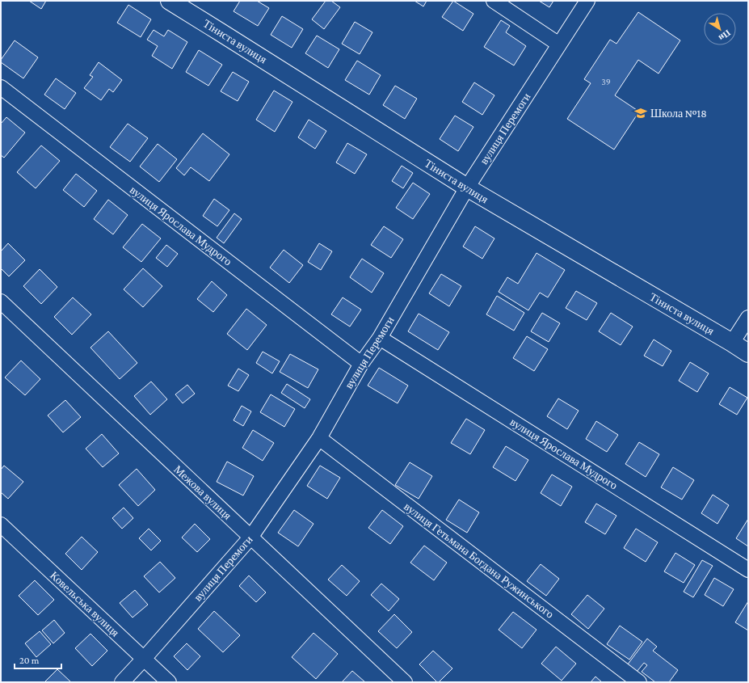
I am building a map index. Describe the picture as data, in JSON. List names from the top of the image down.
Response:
{
  "streets": {
    "street": [
      "Тіниста вулиця",
      "вулиця Перемоги",
      "вулиця Ярослава Мудрого",
      "Межова вулиця",
      "вулиця Гетьмана Богдана Ружинського",
      "Ковельська вулиця"
    ]
  },
  "crossings": [
    ["Тіниста вулиця", "вулиця Перемоги"],
    ["вулиця Перемоги", "вулиця Ярослава Мудрого"],
    ["вулиця Перемоги", "Межова вулиця"],
    ["вулиця Перемоги", "вулиця Гетьмана Богдана Ружинського"],
    ["вулиця Перемоги", "Ковельська вулиця"]
  ],
  "places": {
    "school or university": ["Школа №18"]
  },
  "house_numbers": ["39"],
  "scale_bar": "20 m",
  "north": "bottom right"
}
